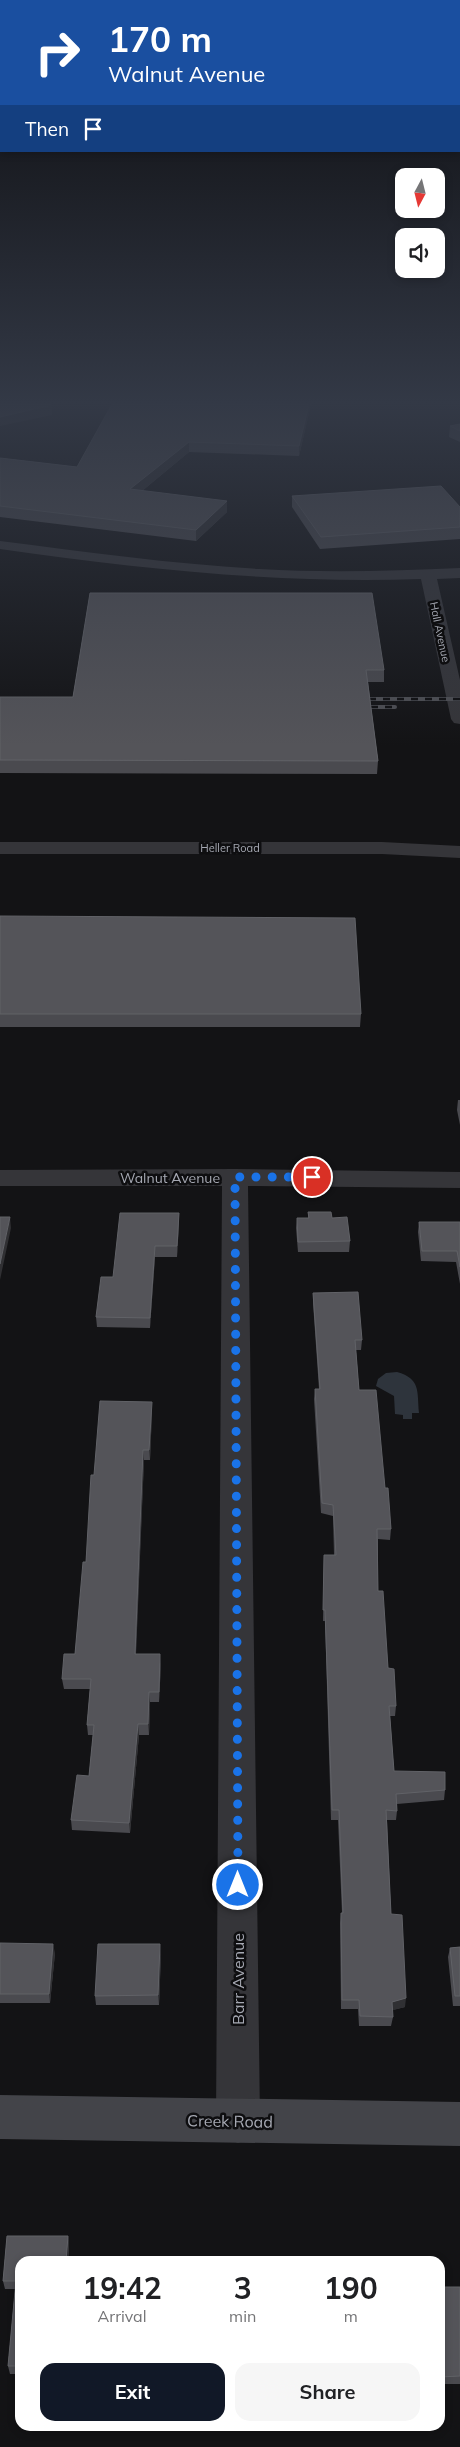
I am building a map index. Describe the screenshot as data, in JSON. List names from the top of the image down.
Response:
{
  "streets": {
    "main road": ["Creek Road"],
    "street": [
      "Hall Avenue",
      "Heller Road",
      "Walnut Avenue",
      "Barr Avenue"
    ]
  },
  "crossings": [
    ["Walnut Avenue", "Barr Avenue"],
    ["Barr Avenue", "Creek Road"]
  ],
  "north": "bottom",
  "page": {
    "turn": ["170 m", "Walnut Avenue"],
    "then": "Then",
    "eta": [
      "19:42",
      "Arrival",
      "3",
      "min",
      "190",
      "m"
    ],
    "buttons": ["Exit", "Share"]
  }
}
